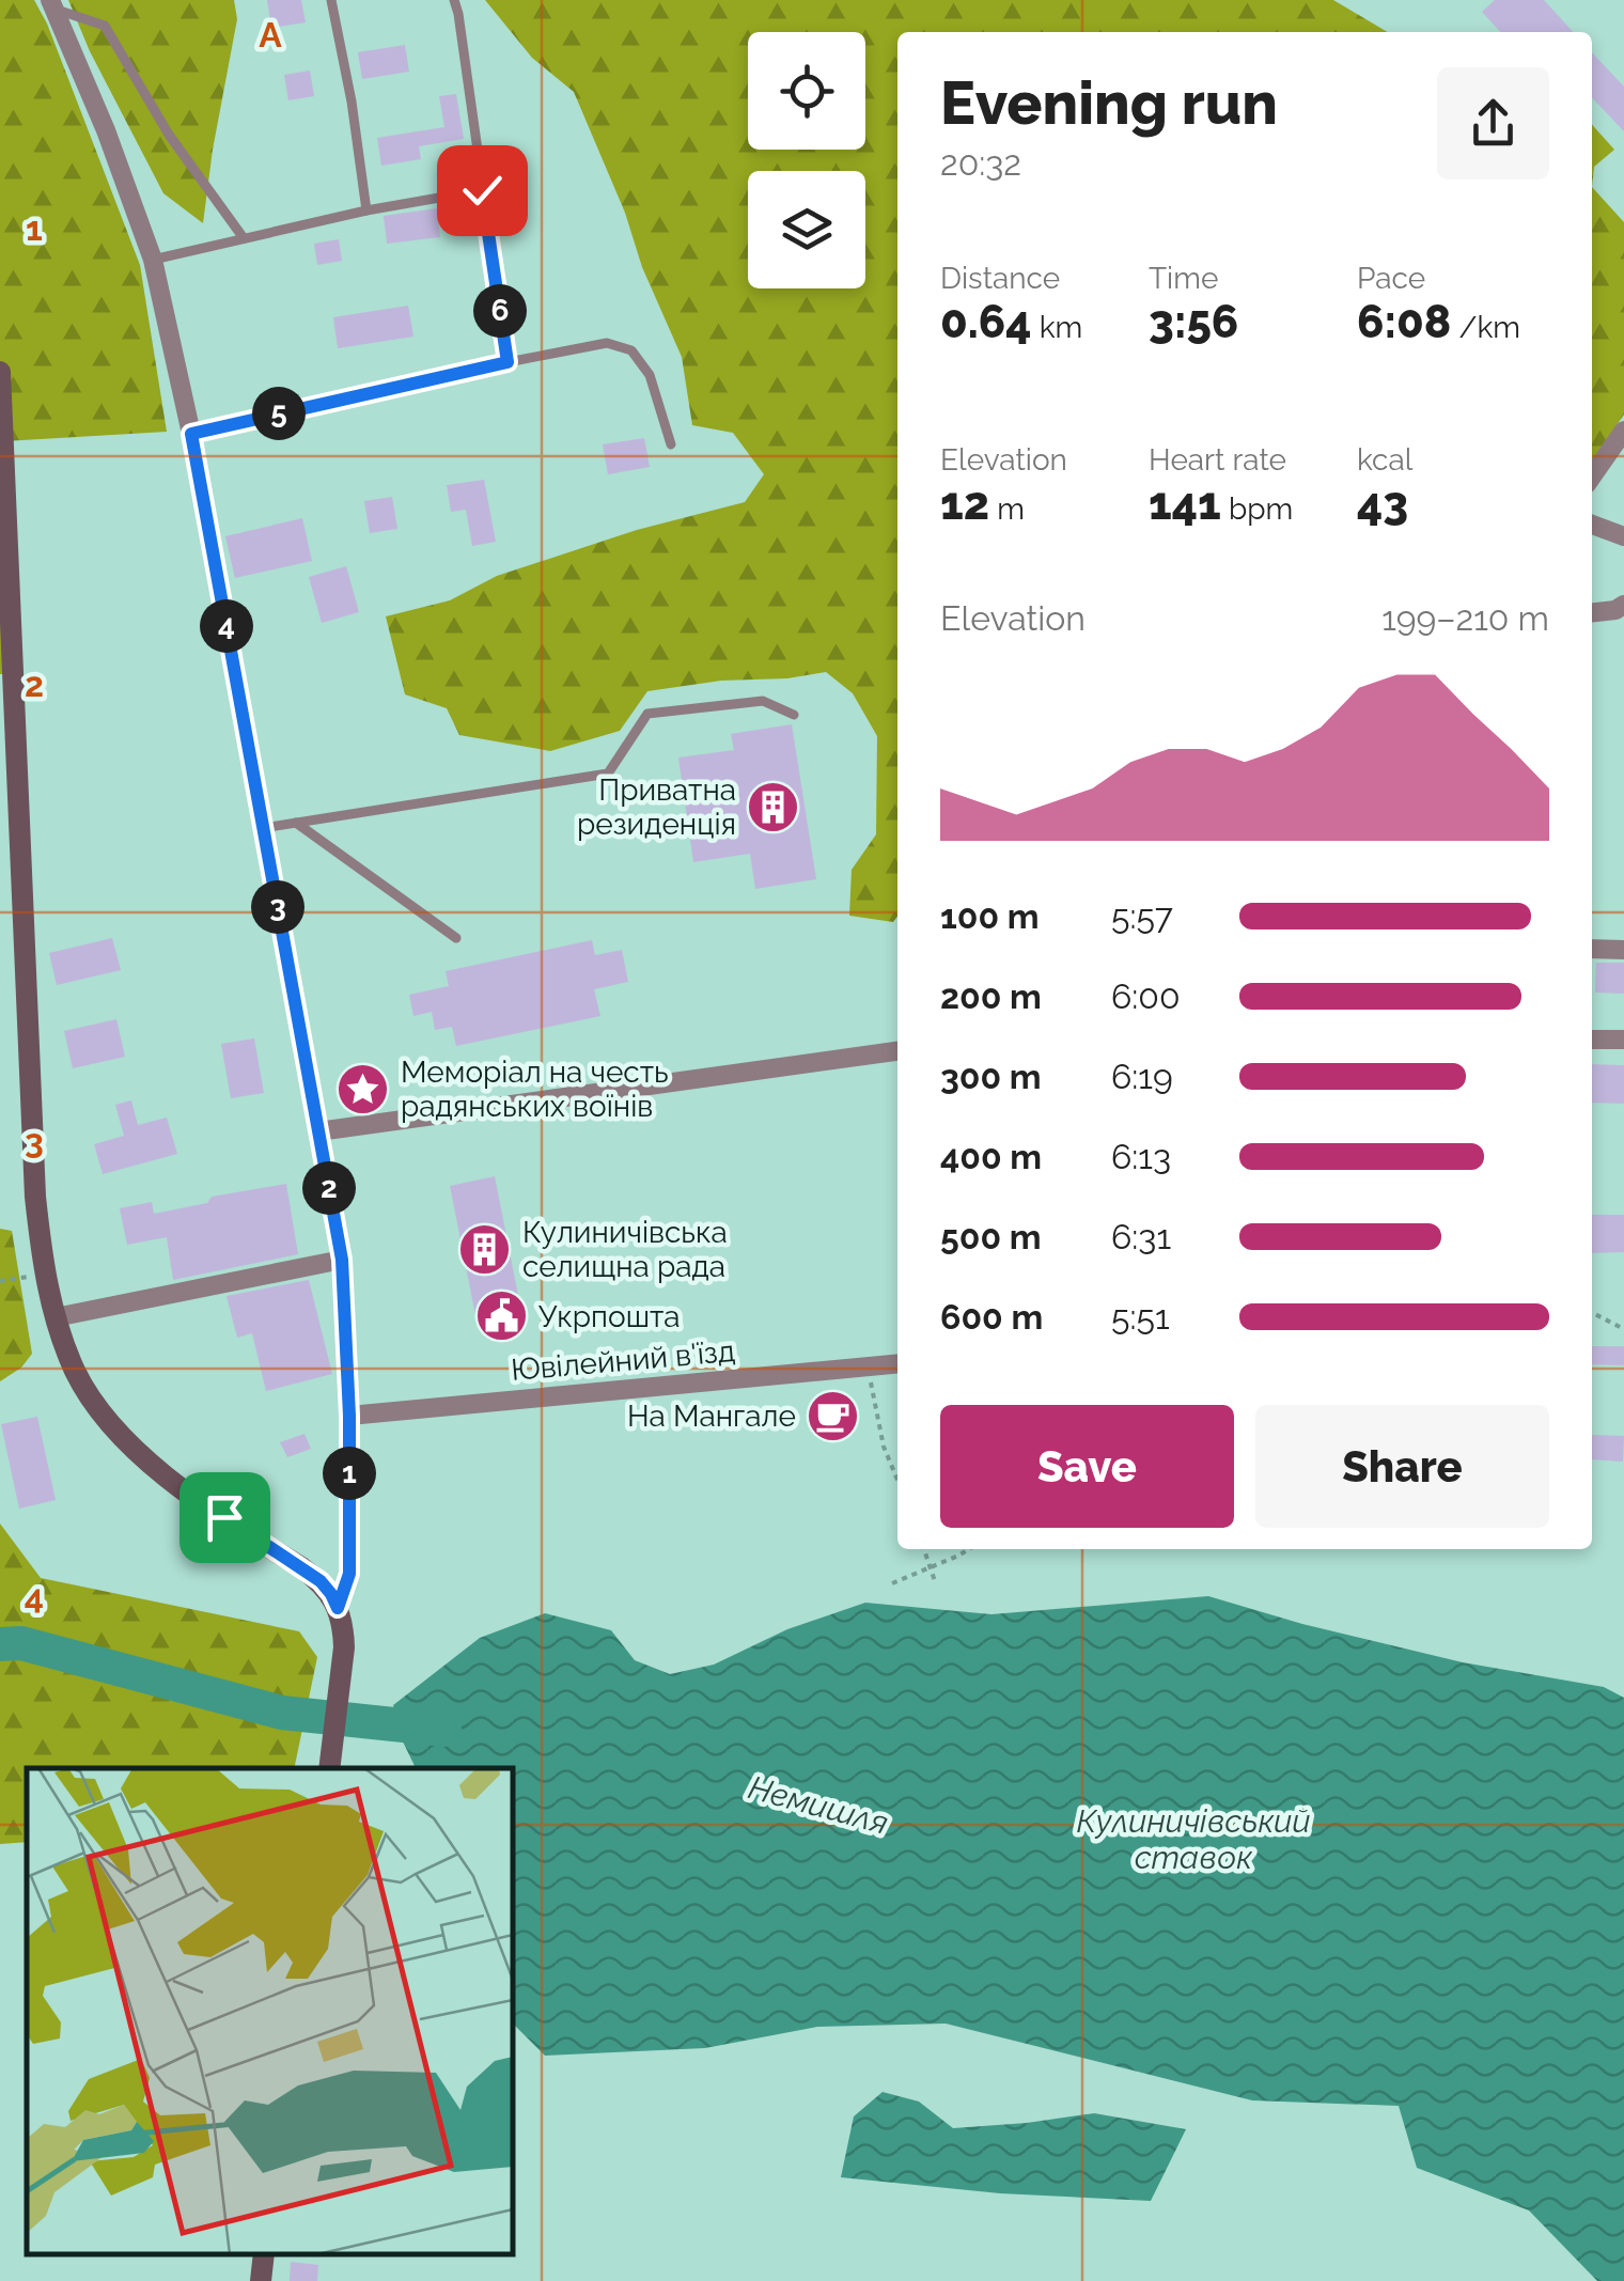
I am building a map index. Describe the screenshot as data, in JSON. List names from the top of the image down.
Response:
{
  "streets": {
    "street": ["Ювілейний в'їзд"]
  },
  "water": ["Немишля", "Кулиничівський ставок"],
  "places": {
    "building": ["Приватна резиденція", "Кулиничівська селищна рада"],
    "place": ["Меморіал на честь радянських воїнів"],
    "public building": ["Укрпошта"],
    "cafe": ["На Мангале"]
  },
  "page": {
    "heading": ["Evening run", "20:32"],
    "stats": [
      ["Distance", "0.64 km"],
      ["Time", "3:56"],
      ["Pace", "6:08 /km"],
      ["Elevation", "12 m"],
      ["Heart rate", "141 bpm"],
      ["kcal", "43"]
    ],
    "pins": [
      "6",
      "5",
      "4",
      "3",
      "2",
      "1"
    ],
    "chart": ["Elevation", "199–210 m"],
    "list": [
      {
        "name": "100 m",
        "note": "5:57"
      },
      {
        "name": "200 m",
        "note": "6:00"
      },
      {
        "name": "300 m",
        "note": "6:19"
      },
      {
        "name": "400 m",
        "note": "6:13"
      },
      {
        "name": "500 m",
        "note": "6:31"
      },
      {
        "name": "600 m",
        "note": "5:51"
      }
    ],
    "buttons": ["Save", "Share"]
  },
  "grid": {
    "columns": ["A"],
    "rows": [
      "1",
      "2",
      "3",
      "4"
    ]
  }
}
